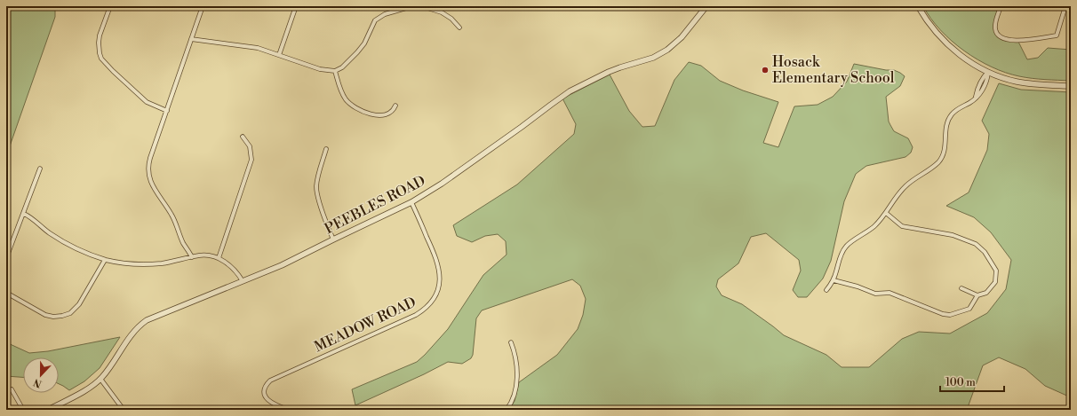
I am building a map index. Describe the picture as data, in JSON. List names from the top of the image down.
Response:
{
  "streets": {
    "street": ["PEEBLES ROAD", "MEADOW ROAD"]
  },
  "crossings": [
    ["PEEBLES ROAD", "MEADOW ROAD"]
  ],
  "places": ["Hosack Elementary School"],
  "scale_bar": "100 m",
  "north": "bottom"
}
